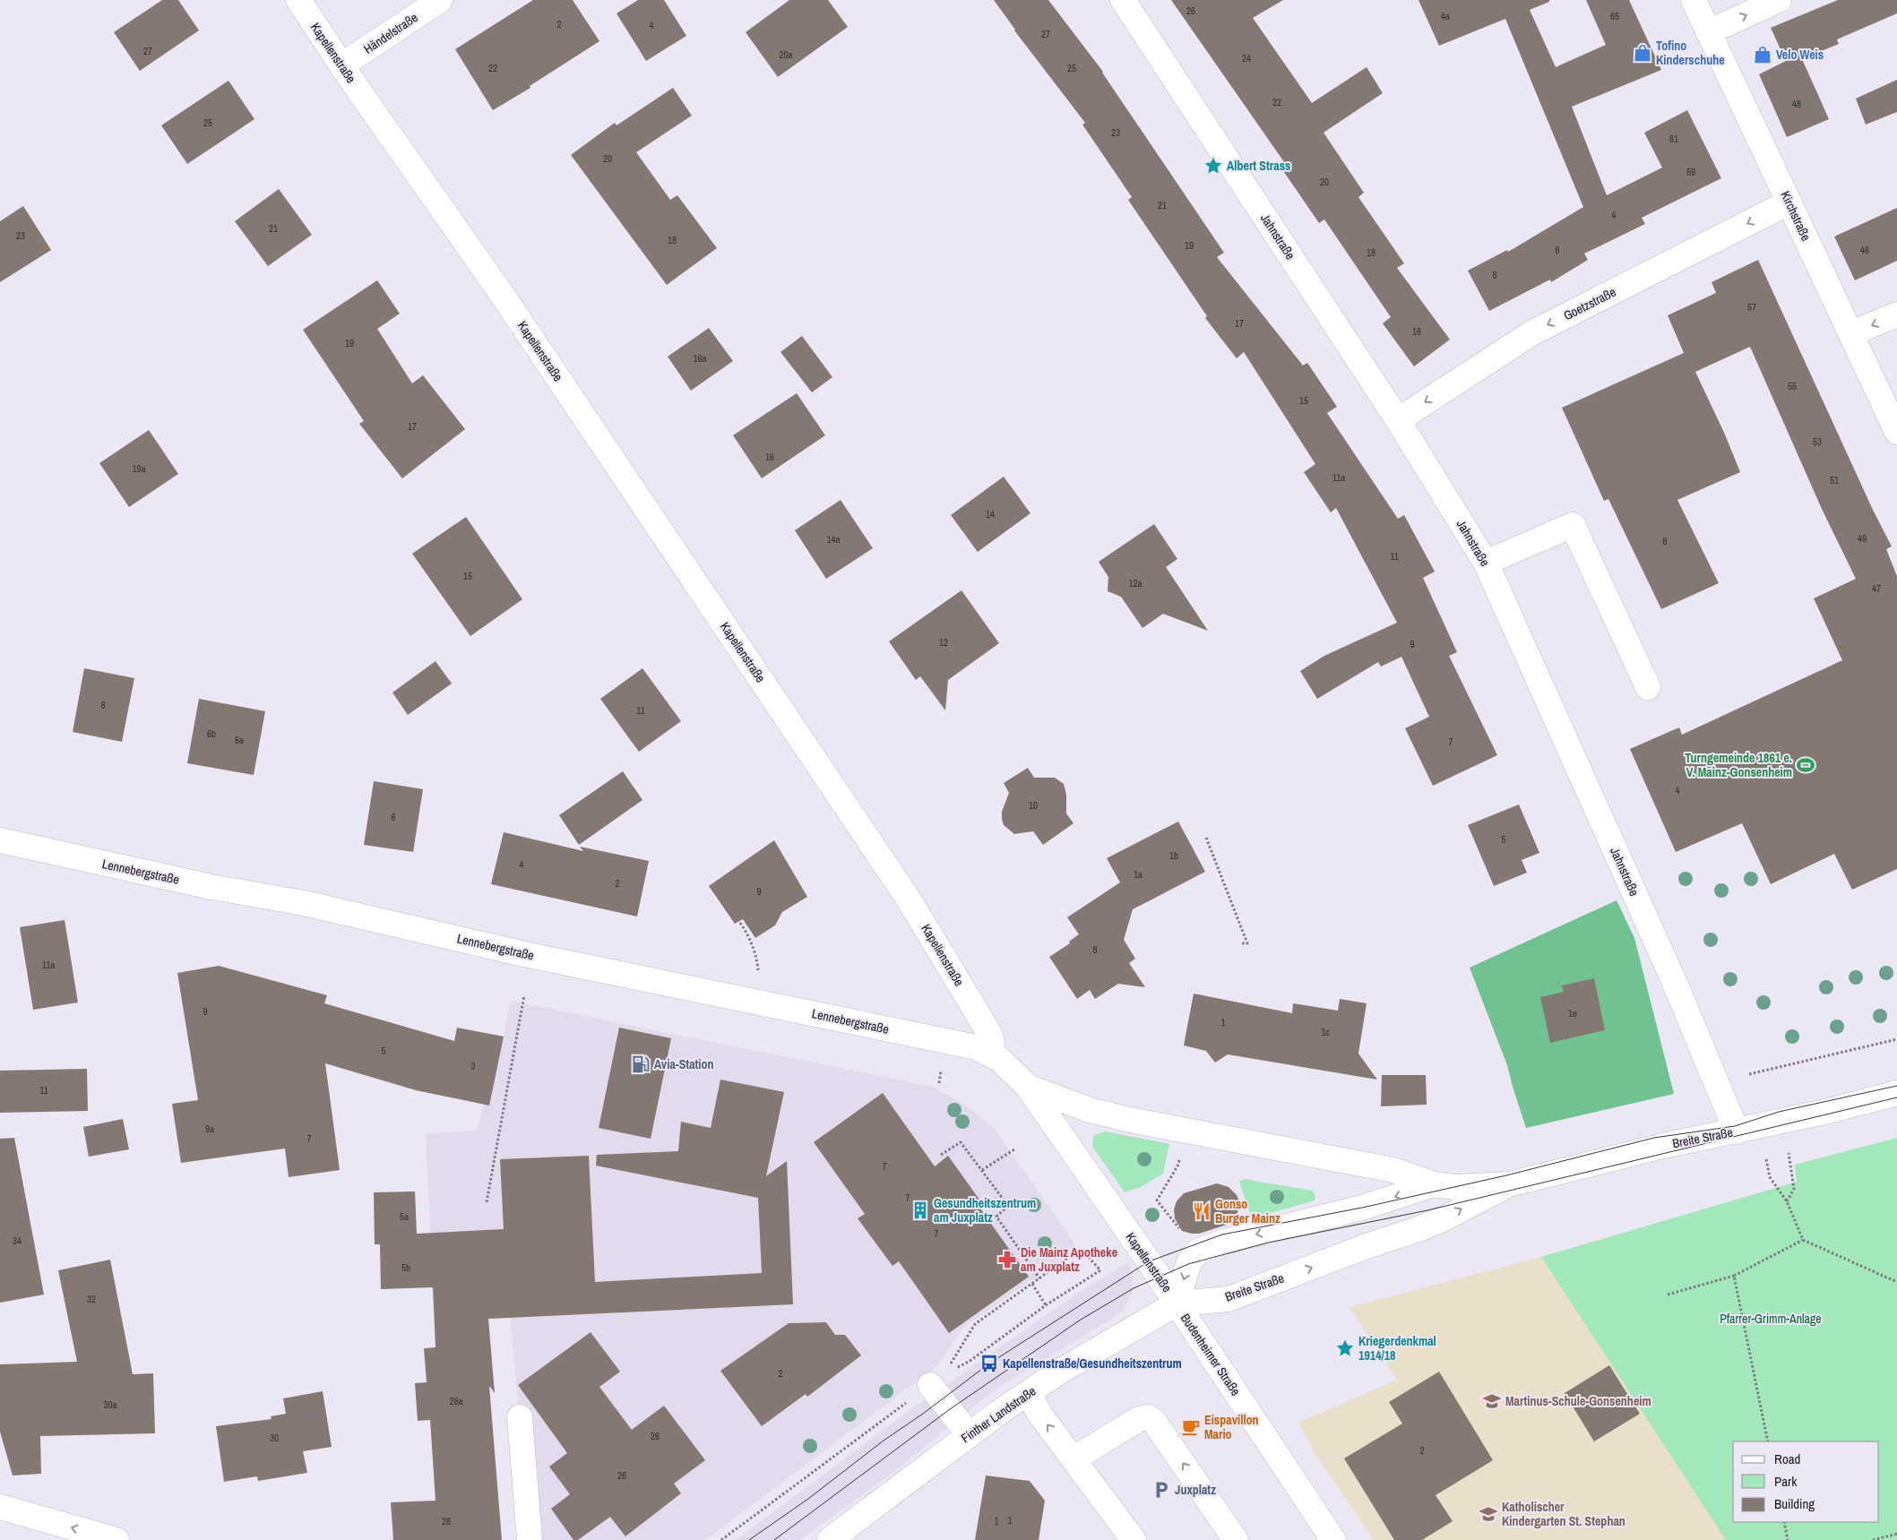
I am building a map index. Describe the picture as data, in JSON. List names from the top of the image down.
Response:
{
  "streets": {
    "street": [
      "Händelstraße",
      "Kapellenstraße",
      "Kirchstraße",
      "Jahnstraße",
      "Goetzstraße",
      "Lennebergstraße",
      "Breite Straße",
      "Budenheimer Straße",
      "Finther Landstraße"
    ]
  },
  "crossings": [
    ["Händelstraße", "Kapellenstraße"],
    ["Kapellenstraße", "Lennebergstraße"],
    ["Kapellenstraße", "Breite Straße"],
    ["Kapellenstraße", "Budenheimer Straße"],
    ["Kapellenstraße", "Finther Landstraße"],
    ["Kirchstraße", "Goetzstraße"],
    ["Jahnstraße", "Goetzstraße"],
    ["Jahnstraße", "Breite Straße"],
    ["Breite Straße", "Budenheimer Straße"],
    ["Breite Straße", "Finther Landstraße"],
    ["Budenheimer Straße", "Finther Landstraße"]
  ],
  "one_way": ["Goetzstraße"],
  "parks": ["Pfarrer-Grimm-Anlage"],
  "places": {
    "shop": ["Tofino Kinderschuhe", "Velo Weis"],
    "place": ["Albert Strass", "Kriegerdenkmal 1914/18"],
    "sports": ["Turngemeinde 1861 e. V. Mainz-Gonsenheim"],
    "fuel station": ["Avia-Station"],
    "building": ["Gesundheitszentrum am Juxplatz"],
    "restaurant": ["Gonso Burger Mainz"],
    "pharmacy": ["Die Mainz Apotheke am Juxplatz"],
    "bus stop": ["Kapellenstraße/Gesundheitszentrum"],
    "school or university": ["Martinus-Schule-Gonsenheim", "Katholischer Kindergarten St. Stephan"],
    "cafe": ["Eispavillon Mario"],
    "parking": ["Juxplatz"]
  },
  "house_numbers": [
    "26",
    "4a",
    "65",
    "2",
    "4",
    "27",
    "27",
    "20a",
    "24",
    "22",
    "25",
    "22",
    "48",
    "25",
    "23",
    "61",
    "20",
    "59",
    "20",
    "21",
    "4",
    "21",
    "23",
    "18",
    "19",
    "6",
    "46",
    "18",
    "8",
    "57",
    "17",
    "16",
    "19",
    "16a",
    "55",
    "15",
    "17",
    "53",
    "16",
    "19a",
    "11a",
    "51",
    "14",
    "49",
    "14a",
    "8",
    "11",
    "15",
    "12a",
    "47",
    "12",
    "9",
    "8",
    "11",
    "6b",
    "6a",
    "7",
    "4",
    "10",
    "6",
    "5",
    "1b",
    "4",
    "1a",
    "2",
    "9",
    "8",
    "11a",
    "9",
    "1e",
    "1",
    "1c",
    "5",
    "3",
    "11",
    "9a",
    "7",
    "7",
    "7",
    "5a",
    "7",
    "34",
    "5b",
    "32",
    "2",
    "28a",
    "30a",
    "26",
    "30",
    "2",
    "26",
    "1",
    "28",
    "1"
  ],
  "legend": ["Road", "Park", "Building"]
}
